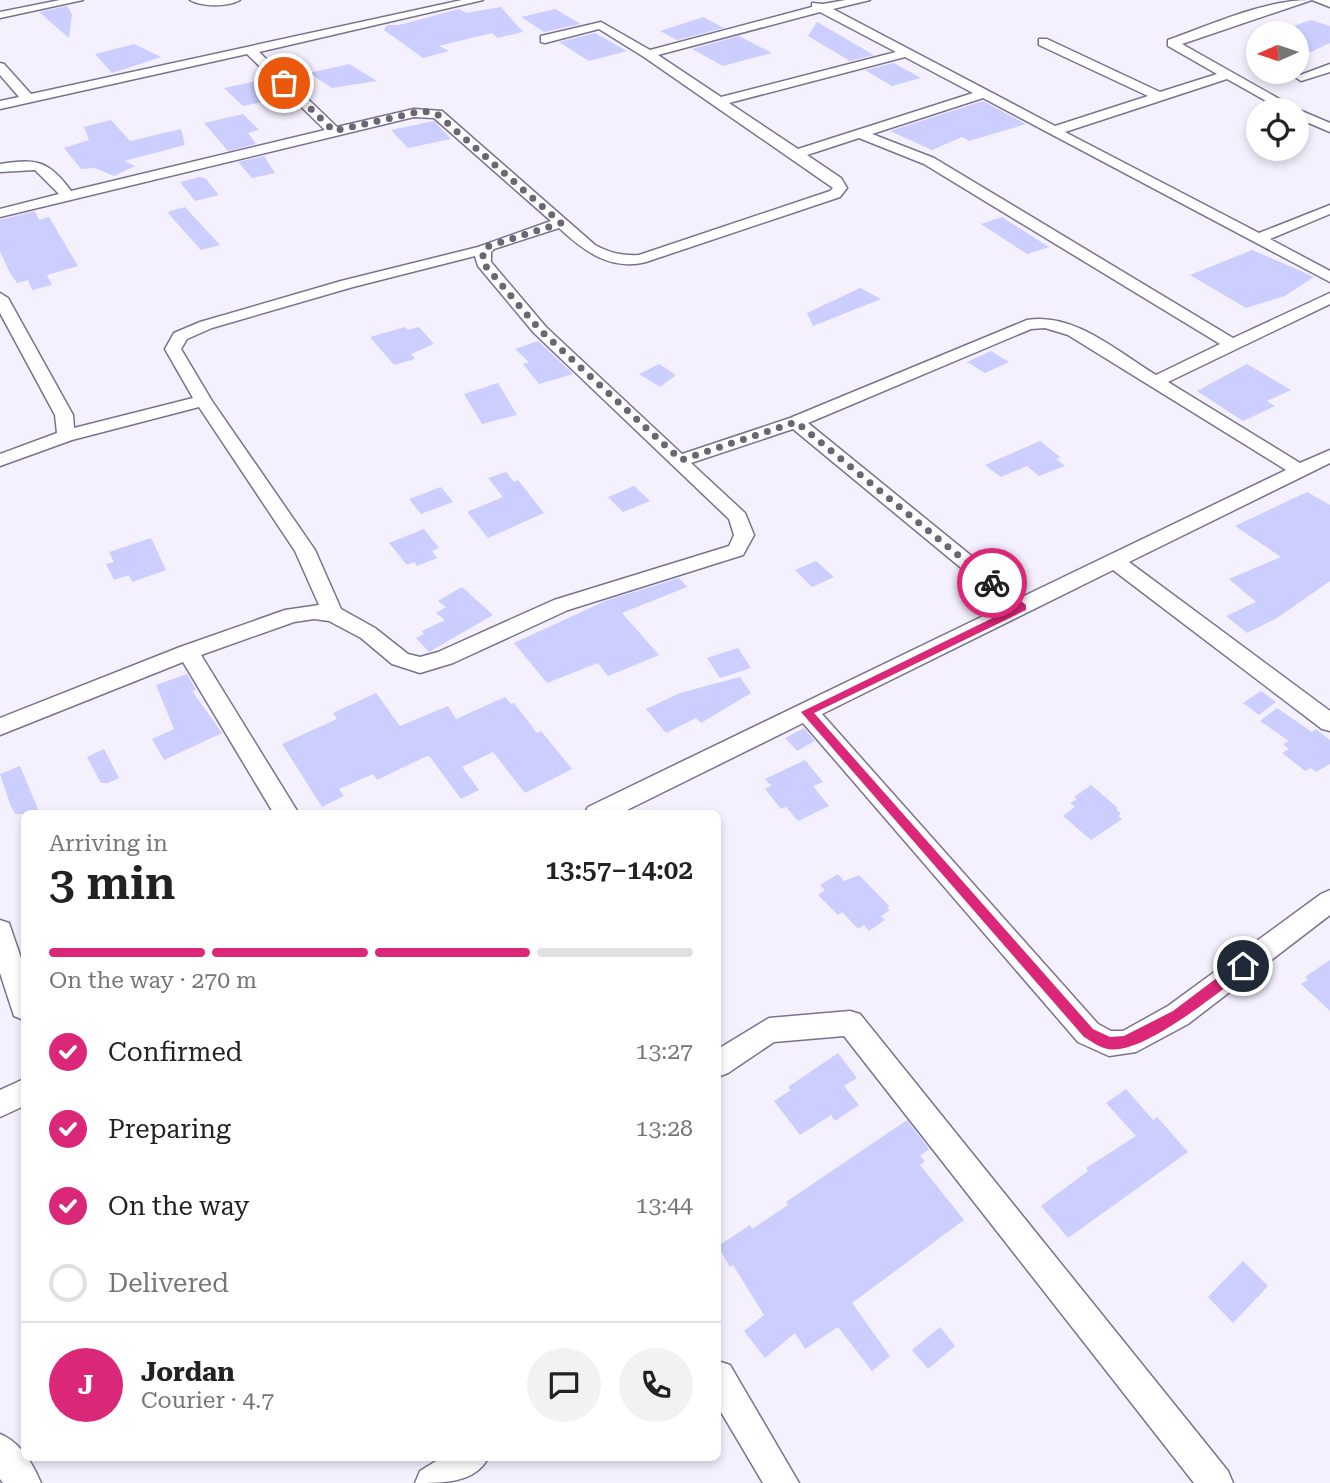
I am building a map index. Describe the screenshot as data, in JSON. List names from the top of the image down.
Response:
{
  "north": "left",
  "page": {
    "heading": ["3 min", "Arriving in", "13:57–14:02"],
    "panel": ["Jordan", "Courier · 4.7"],
    "bar": "On the way · 270 m",
    "list": [
      ["Confirmed", "13:27"],
      ["Preparing", "13:28"],
      ["On the way", "13:44"],
      "Delivered"
    ],
    "round": "J"
  }
}
